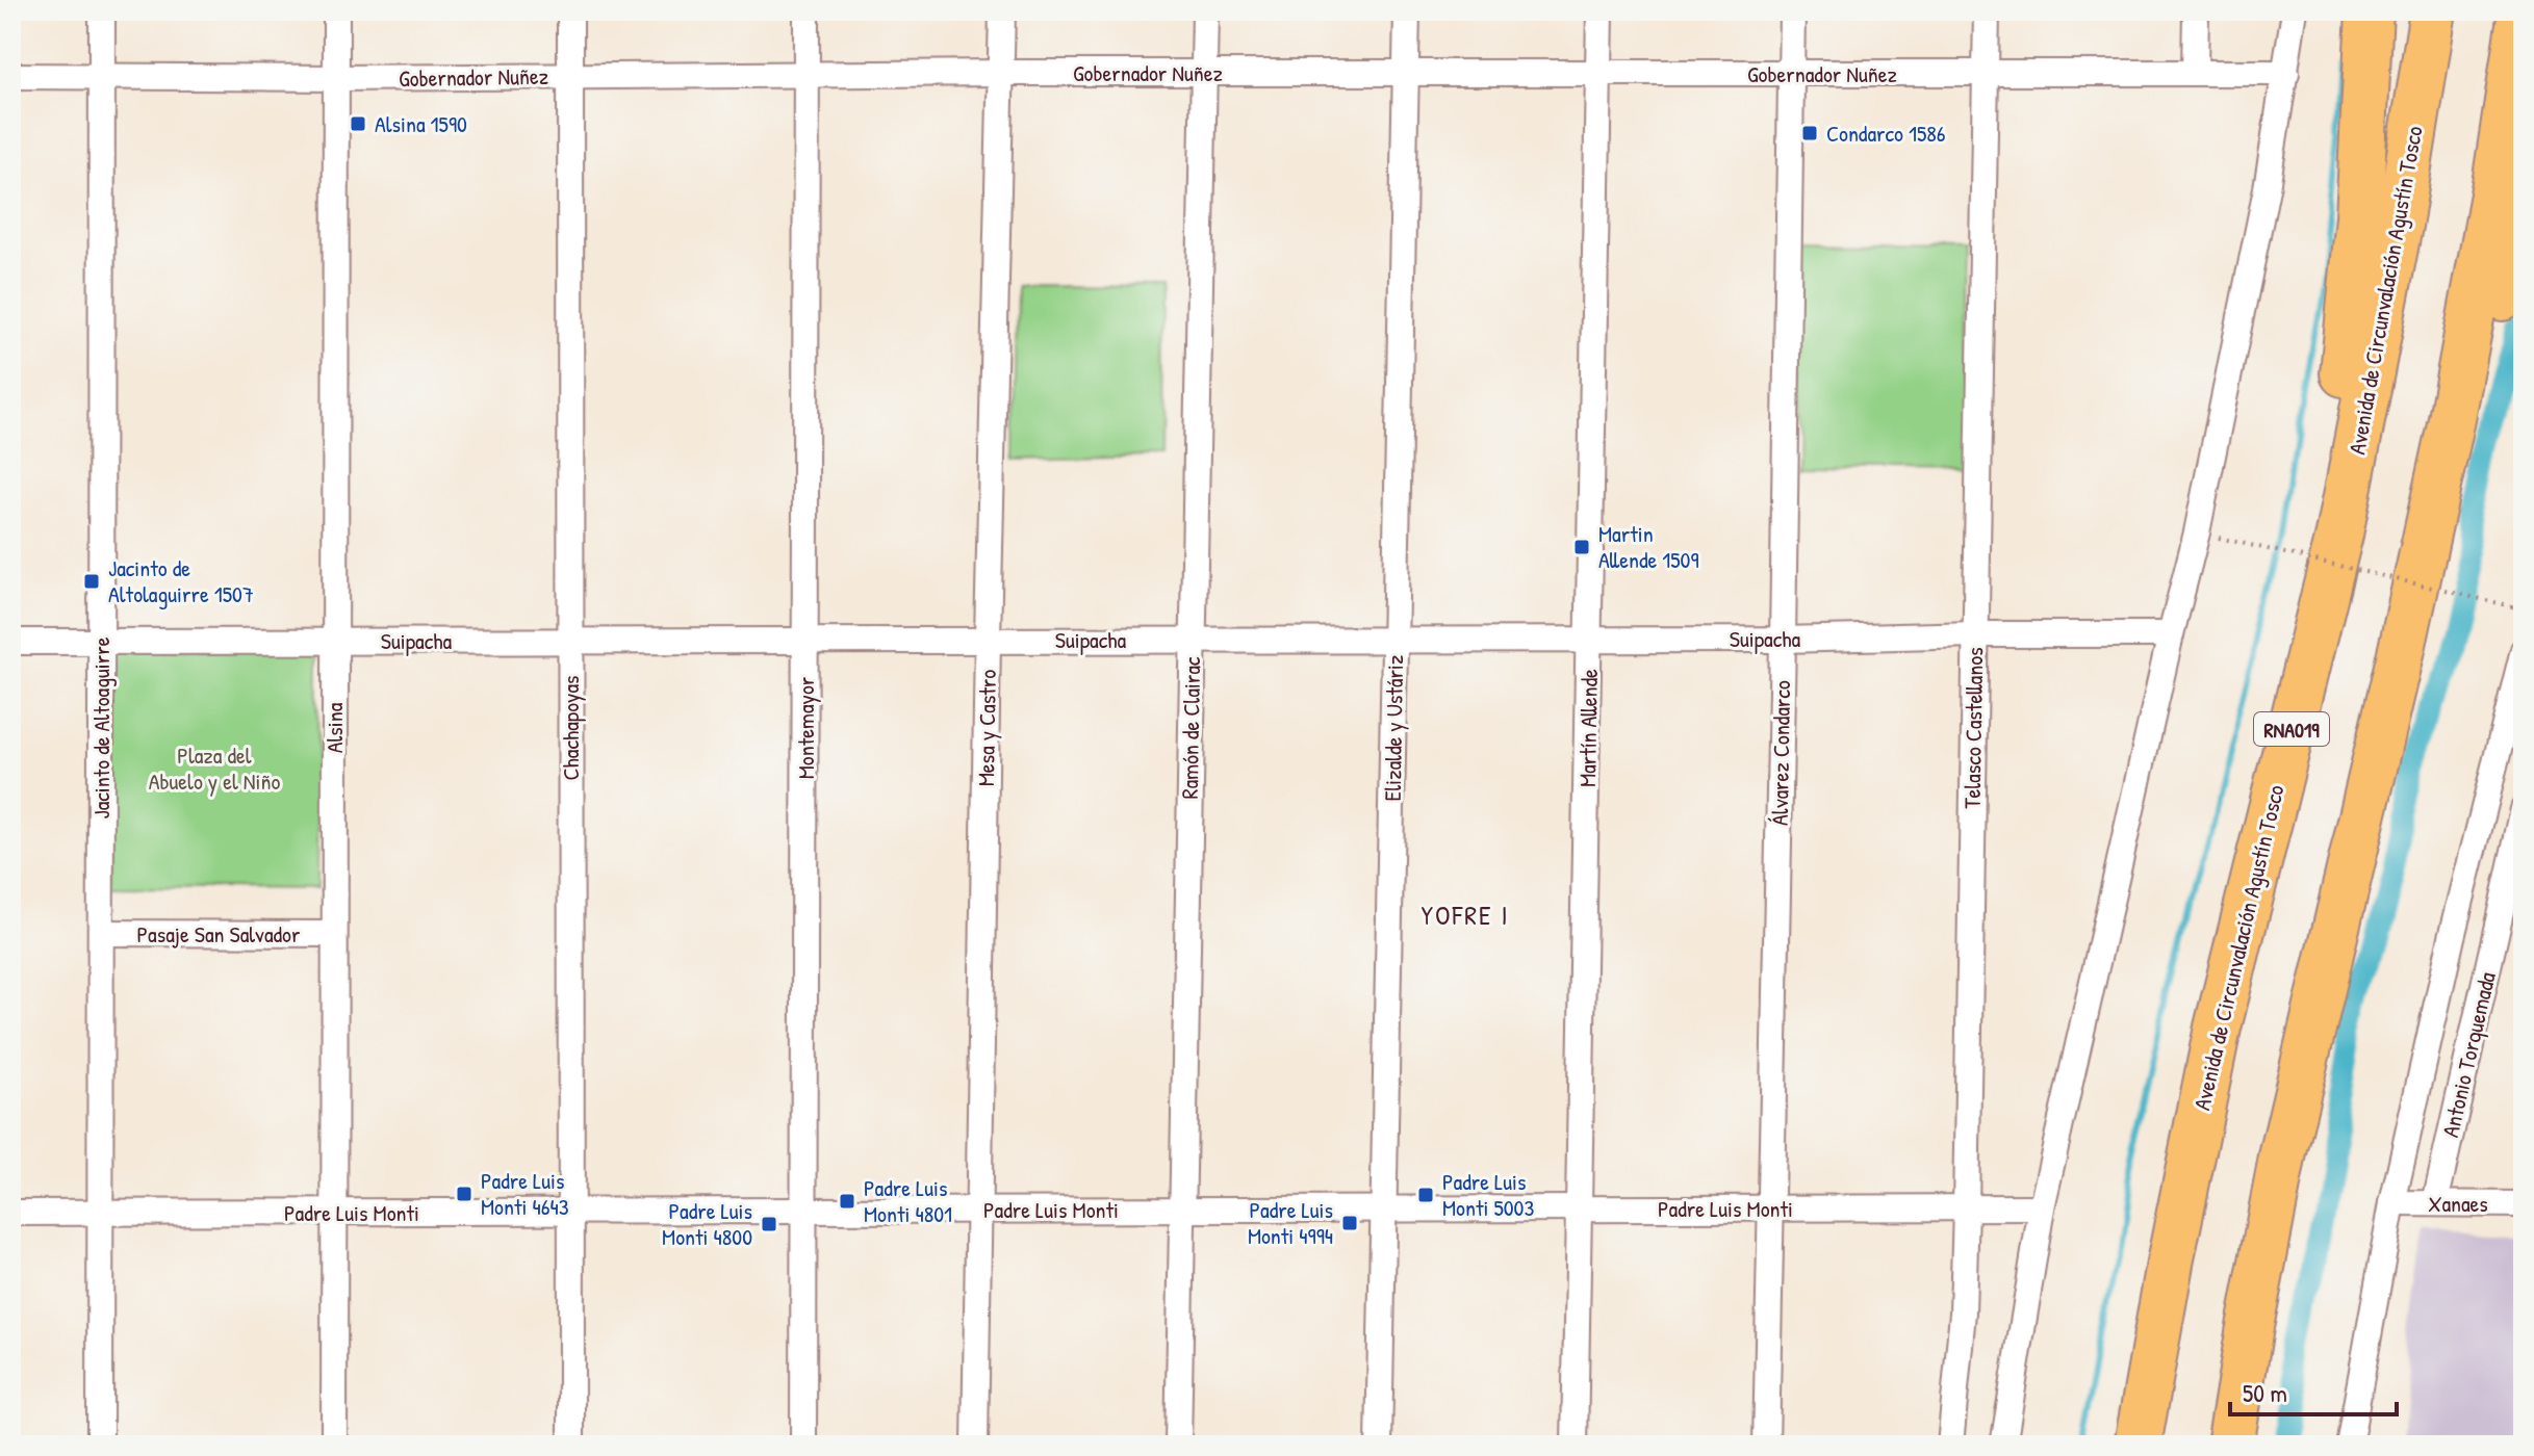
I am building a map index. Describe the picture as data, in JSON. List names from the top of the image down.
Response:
{
  "streets": {
    "highway": ["Avenida de Circunvalación Agustín Tosco", "RNA019"],
    "street": [
      "Gobernador Nuñez",
      "Suipacha",
      "Jacinto de Altoaguirre",
      "Alsina",
      "Chachapoyas",
      "Montemayor",
      "Mesa y Castro",
      "Ramón de Clairac",
      "Elizalde y Ustáriz",
      "Martín Allende",
      "Telasco Castellanos",
      "Álvarez Condarco",
      "Pasaje San Salvador",
      "Antonio Torquemada",
      "Xanaes",
      "Padre Luis Monti"
    ]
  },
  "crossings": [
    ["Gobernador Nuñez", "Jacinto de Altoaguirre"],
    ["Gobernador Nuñez", "Alsina"],
    ["Gobernador Nuñez", "Chachapoyas"],
    ["Gobernador Nuñez", "Montemayor"],
    ["Gobernador Nuñez", "Mesa y Castro"],
    ["Gobernador Nuñez", "Ramón de Clairac"],
    ["Gobernador Nuñez", "Elizalde y Ustáriz"],
    ["Gobernador Nuñez", "Martín Allende"],
    ["Gobernador Nuñez", "Telasco Castellanos"],
    ["Gobernador Nuñez", "Álvarez Condarco"],
    ["Suipacha", "Jacinto de Altoaguirre"],
    ["Suipacha", "Alsina"],
    ["Suipacha", "Chachapoyas"],
    ["Suipacha", "Montemayor"],
    ["Suipacha", "Mesa y Castro"],
    ["Suipacha", "Ramón de Clairac"],
    ["Suipacha", "Elizalde y Ustáriz"],
    ["Suipacha", "Martín Allende"],
    ["Suipacha", "Telasco Castellanos"],
    ["Suipacha", "Álvarez Condarco"],
    ["Jacinto de Altoaguirre", "Pasaje San Salvador"],
    ["Jacinto de Altoaguirre", "Padre Luis Monti"],
    ["Alsina", "Pasaje San Salvador"],
    ["Alsina", "Padre Luis Monti"],
    ["Chachapoyas", "Padre Luis Monti"],
    ["Montemayor", "Padre Luis Monti"],
    ["Mesa y Castro", "Padre Luis Monti"],
    ["Ramón de Clairac", "Padre Luis Monti"],
    ["Elizalde y Ustáriz", "Padre Luis Monti"],
    ["Martín Allende", "Padre Luis Monti"],
    ["Telasco Castellanos", "Padre Luis Monti"],
    ["Álvarez Condarco", "Padre Luis Monti"],
    ["Antonio Torquemada", "Xanaes"]
  ],
  "districts": ["YOFRE I"],
  "parks": ["Plaza del Abuelo y el Niño"],
  "places": {
    "transit": [
      "Alsina 1590",
      "Condarco 1586",
      "Martin Allende 1509",
      "Jacinto de Altolaguirre 1507",
      "Padre Luis Monti 4643",
      "Padre Luis Monti 5003",
      "Padre Luis Monti 4801",
      "Padre Luis Monti 4994",
      "Padre Luis Monti 4800"
    ]
  },
  "scale_bar": "50 m"
}
